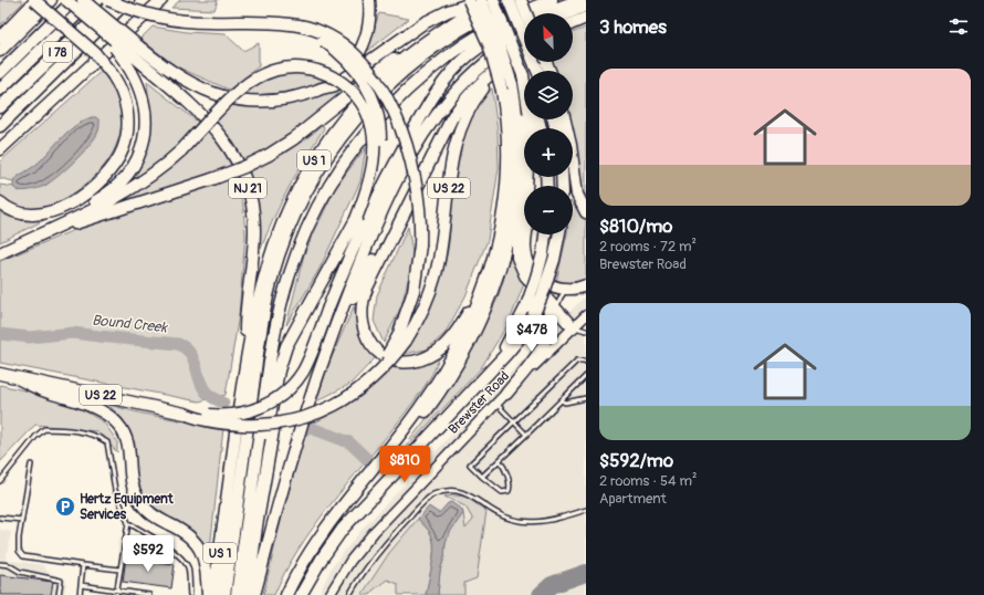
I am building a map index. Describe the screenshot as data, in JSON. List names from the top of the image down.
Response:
{
  "streets": {
    "highway": [
      "I 78",
      "US 1",
      "NJ 21",
      "US 22"
    ],
    "street": ["Brewster Road"]
  },
  "crossings": [
    ["US 1", "NJ 21"]
  ],
  "water": ["Bound Creek"],
  "places": {
    "parking": ["Hertz Equipment Services"]
  },
  "north": "top left",
  "page": {
    "heading": "3 homes",
    "map_buttons": ["+", "−"],
    "list": [
      {
        "name": "$810/mo",
        "note": "2 rooms · 72 m² · Brewster Road"
      },
      {
        "name": "$592/mo",
        "note": "2 rooms · 54 m² · Apartment"
      }
    ],
    "price": ["$478", "$810", "$592"]
  }
}
